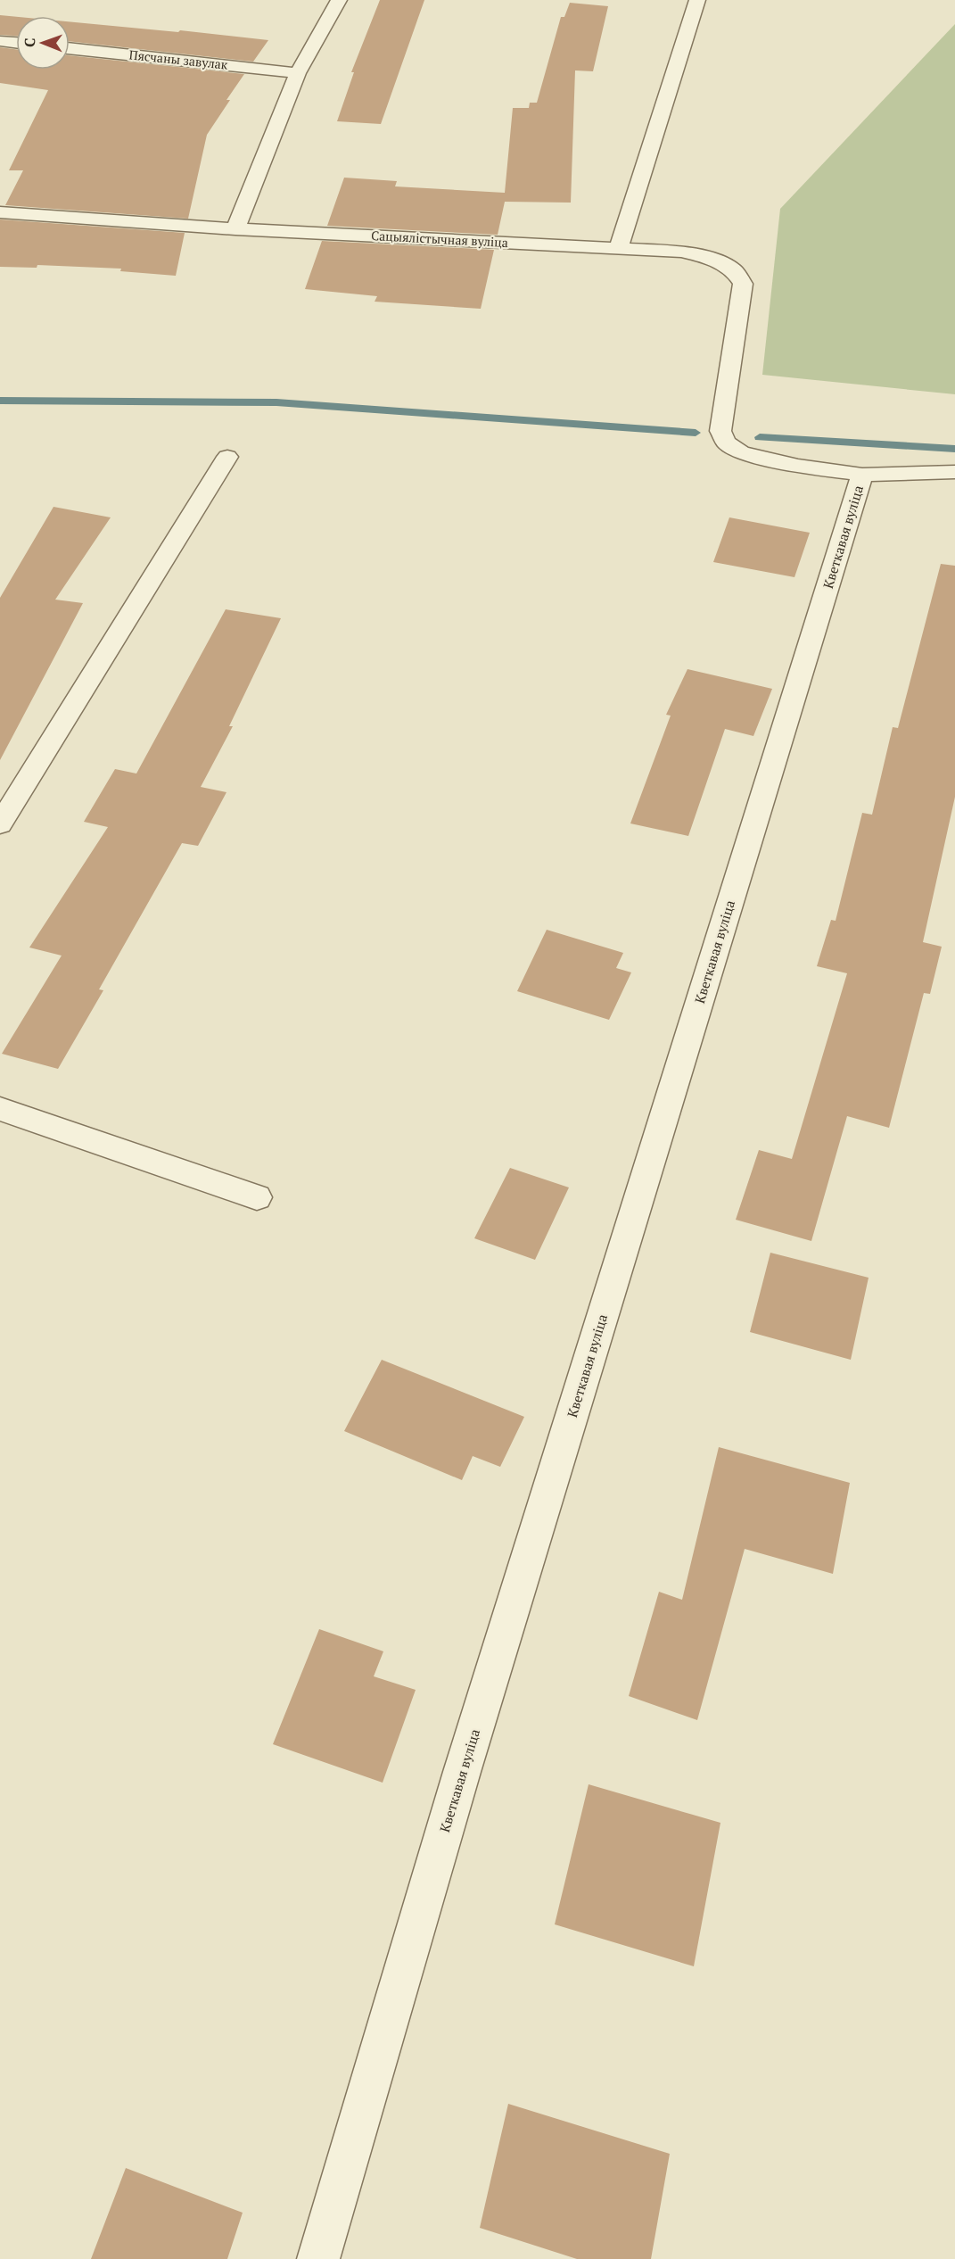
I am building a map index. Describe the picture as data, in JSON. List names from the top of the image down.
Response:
{
  "streets": {
    "street": ["Пясчаны завулак", "Сацыялістычная вуліца", "Кветкавая вуліца"]
  },
  "crossings": [
    ["Сацыялістычная вуліца", "Кветкавая вуліца"]
  ],
  "north": "left"
}
